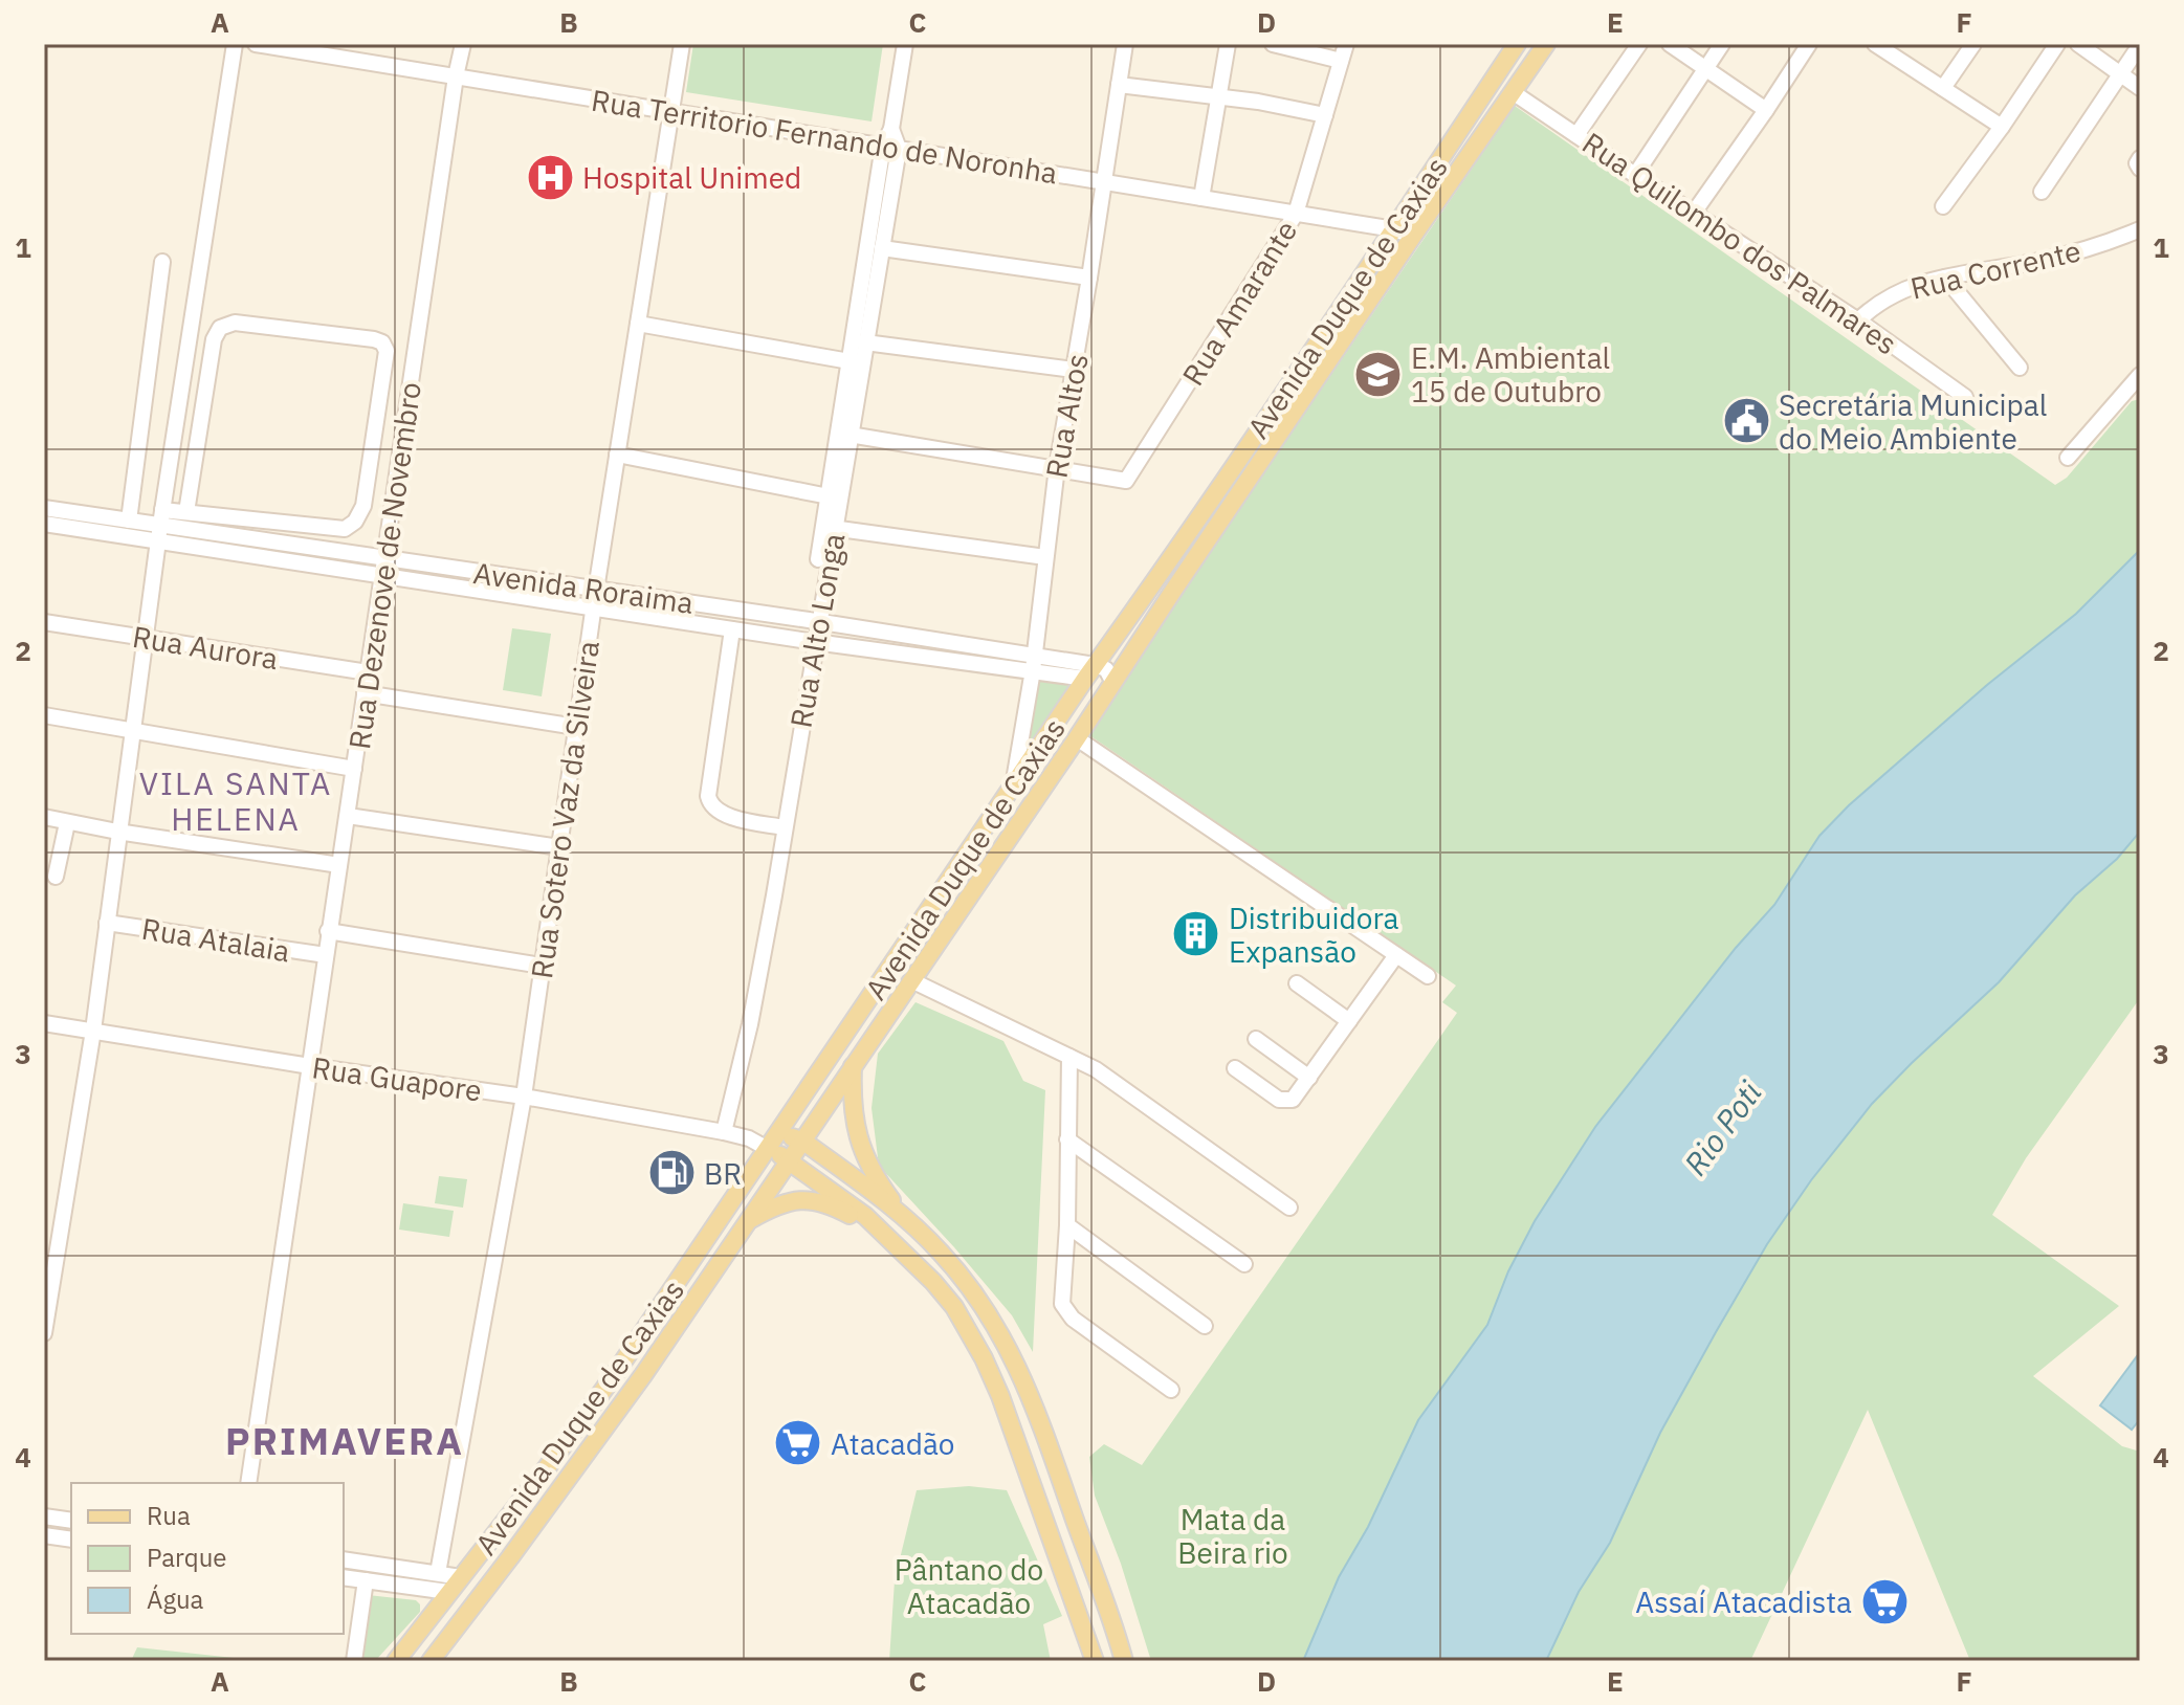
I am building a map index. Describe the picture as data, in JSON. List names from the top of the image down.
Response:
{
  "streets": {
    "main road": ["Avenida Duque de Caxias", "Rua Guapore"],
    "street": [
      "Rua Territorio Fernando de Noronha",
      "Rua Quilombo dos Palmares",
      "Rua Corrente",
      "Rua Amarante",
      "Rua Altos",
      "Rua Dezenove de Novembro",
      "Avenida Roraima",
      "Rua Alto Longa",
      "Rua Aurora",
      "Rua Sotero Vaz da Silveira",
      "Rua Atalaia"
    ]
  },
  "crossings": [
    ["Rua Territorio Fernando de Noronha", "Avenida Duque de Caxias"],
    ["Rua Territorio Fernando de Noronha", "Rua Amarante"],
    ["Rua Territorio Fernando de Noronha", "Rua Altos"],
    ["Rua Territorio Fernando de Noronha", "Rua Dezenove de Novembro"],
    ["Rua Territorio Fernando de Noronha", "Rua Alto Longa"],
    ["Rua Territorio Fernando de Noronha", "Rua Sotero Vaz da Silveira"],
    ["Rua Quilombo dos Palmares", "Rua Corrente"],
    ["Rua Quilombo dos Palmares", "Avenida Duque de Caxias"],
    ["Avenida Duque de Caxias", "Rua Altos"],
    ["Avenida Duque de Caxias", "Avenida Roraima"],
    ["Avenida Duque de Caxias", "Rua Guapore"],
    ["Rua Amarante", "Rua Altos"],
    ["Rua Altos", "Avenida Roraima"],
    ["Rua Dezenove de Novembro", "Avenida Roraima"],
    ["Rua Dezenove de Novembro", "Rua Aurora"],
    ["Rua Dezenove de Novembro", "Rua Atalaia"],
    ["Rua Dezenove de Novembro", "Rua Guapore"],
    ["Avenida Roraima", "Rua Alto Longa"],
    ["Avenida Roraima", "Rua Sotero Vaz da Silveira"],
    ["Rua Alto Longa", "Rua Guapore"],
    ["Rua Sotero Vaz da Silveira", "Rua Guapore"]
  ],
  "districts": ["VILA SANTA HELENA", "PRIMAVERA"],
  "water": ["Rio Poti"],
  "parks": ["Mata da Beira rio", "Pântano do Atacadão"],
  "places": {
    "hospital": ["Hospital Unimed"],
    "school or university": ["E.M. Ambiental 15 de Outubro"],
    "public building": ["Secretária Municipal do Meio Ambiente"],
    "building": ["Distribuidora Expansão"],
    "fuel station": ["BR"],
    "supermarket": ["Atacadão", "Assaí Atacadista"]
  },
  "legend": ["Rua", "Parque", "Água"],
  "grid": {
    "columns": [
      "A",
      "B",
      "C",
      "D",
      "E",
      "F"
    ],
    "rows": [
      "1",
      "2",
      "3",
      "4"
    ]
  }
}
